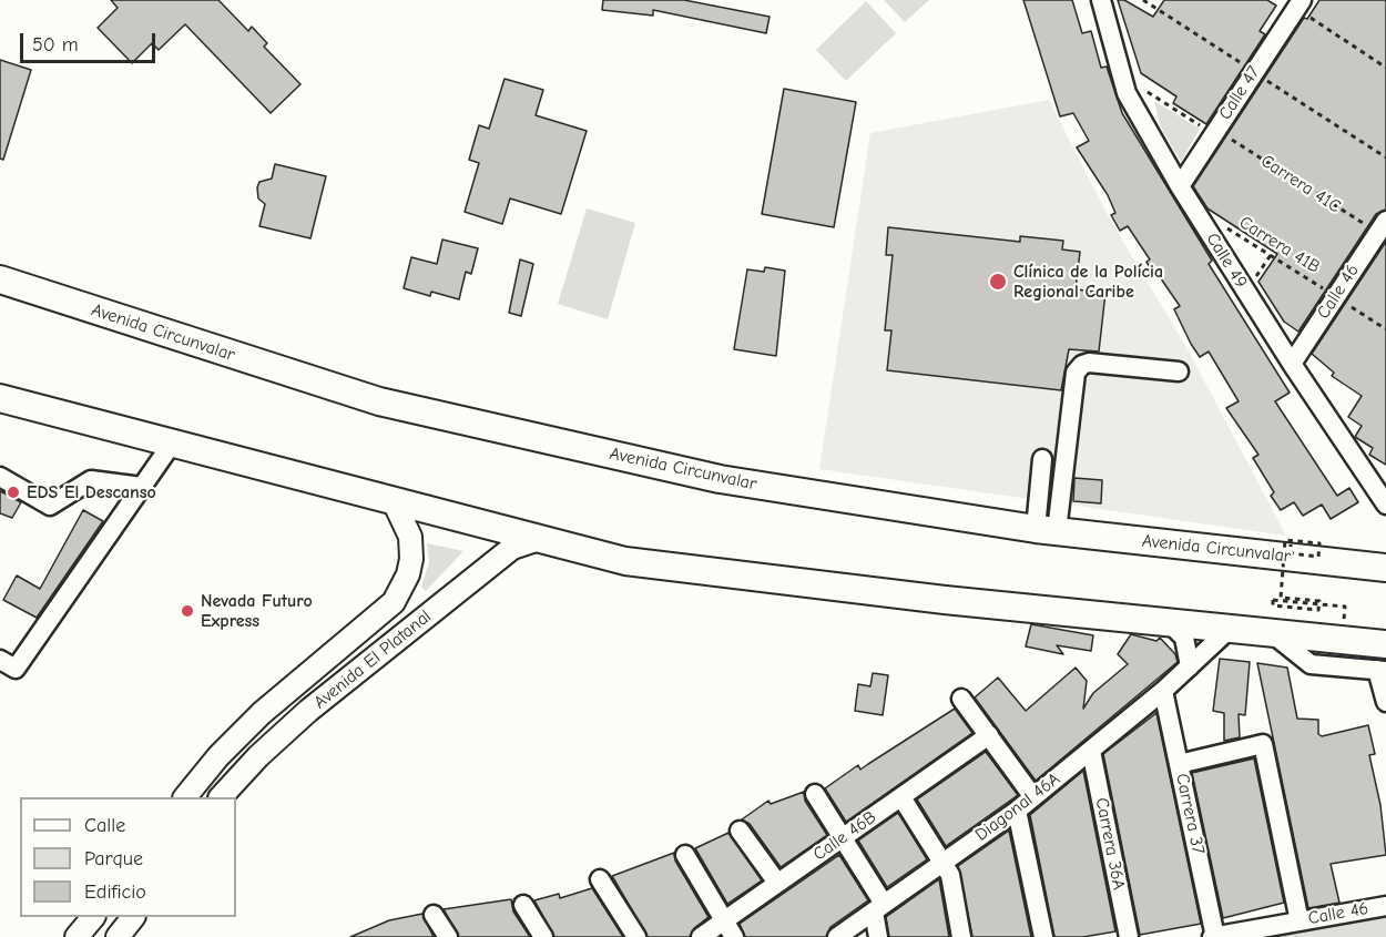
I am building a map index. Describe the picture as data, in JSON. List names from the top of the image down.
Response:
{
  "streets": {
    "highway": ["Avenida Circunvalar"],
    "main road": ["Avenida El Platanal"],
    "street": [
      "Calle 47",
      "Calle 49",
      "Calle 46",
      "Diagonal 46A",
      "Carrera 37",
      "Calle 46B",
      "Carrera 36A"
    ],
    "path": ["Carrera 41C", "Carrera 41B"]
  },
  "crossings": [
    ["Calle 47", "Carrera 41C"],
    ["Calle 47", "Calle 49"],
    ["Carrera 41C", "Calle 49"],
    ["Carrera 41C", "Calle 46"],
    ["Carrera 41B", "Calle 46"],
    ["Calle 49", "Calle 46"],
    ["Calle 46", "Carrera 37"],
    ["Diagonal 46A", "Carrera 37"],
    ["Diagonal 46A", "Carrera 36A"]
  ],
  "places": ["Clínica de la Polícia Regional Caribe", "EDS El Descanso", "Nevada Futuro Express"],
  "legend": ["Calle", "Parque", "Edificio"],
  "scale_bar": "50 m"
}
